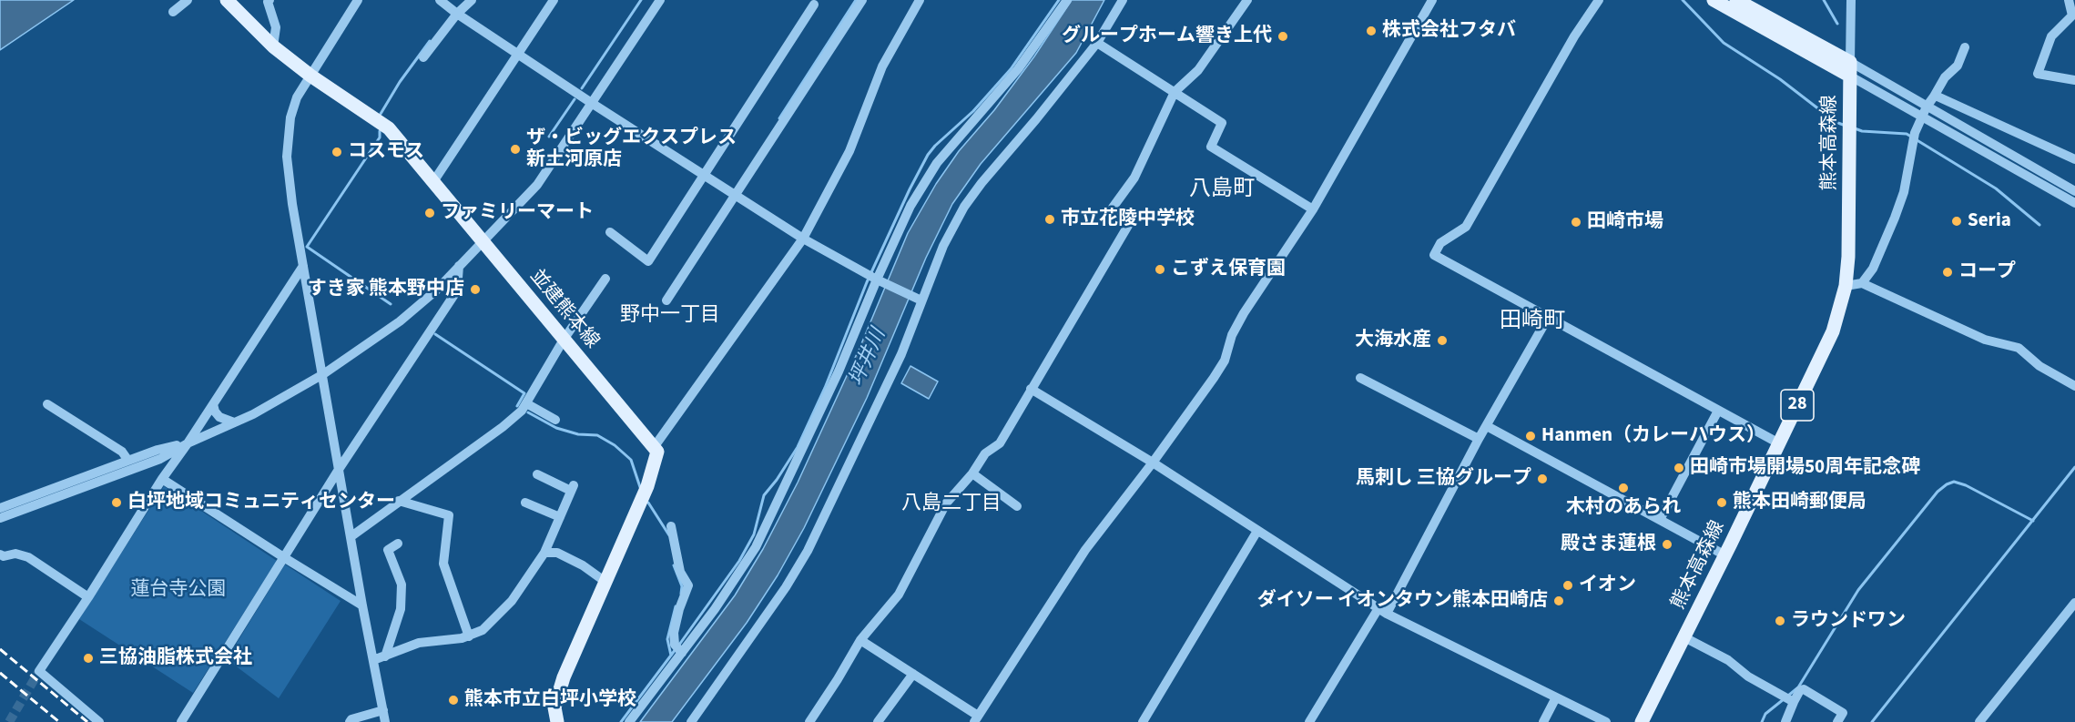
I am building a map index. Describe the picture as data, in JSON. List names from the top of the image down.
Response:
{
  "streets": {
    "main road": ["熊本高森線", "並建熊本線", "28"]
  },
  "districts": [
    "八島町",
    "野中一丁目",
    "田崎町",
    "八島二丁目"
  ],
  "water": ["坪井川"],
  "parks": ["蓮台寺公園"],
  "places": [
    "株式会社フタバ",
    "グループホーム響き上代",
    "ザ・ビッグエクスプレス 新土河原店",
    "コスモス",
    "ファミリーマート",
    "市立花陵中学校",
    "Seria",
    "田崎市場",
    "こずえ保育園",
    "コープ",
    "すき家 熊本野中店",
    "大海水産",
    "Hanmen（カレーハウス）",
    "田崎市場開場50周年記念碑",
    "馬刺し 三協グループ",
    "木村のあられ",
    "白坪地域コミュニティセンター",
    "熊本田崎郵便局",
    "殿さま蓮根",
    "イオン",
    "ダイソー イオンタウン熊本田崎店",
    "ラウンドワン",
    "三協油脂株式会社",
    "熊本市立白坪小学校"
  ]
}
